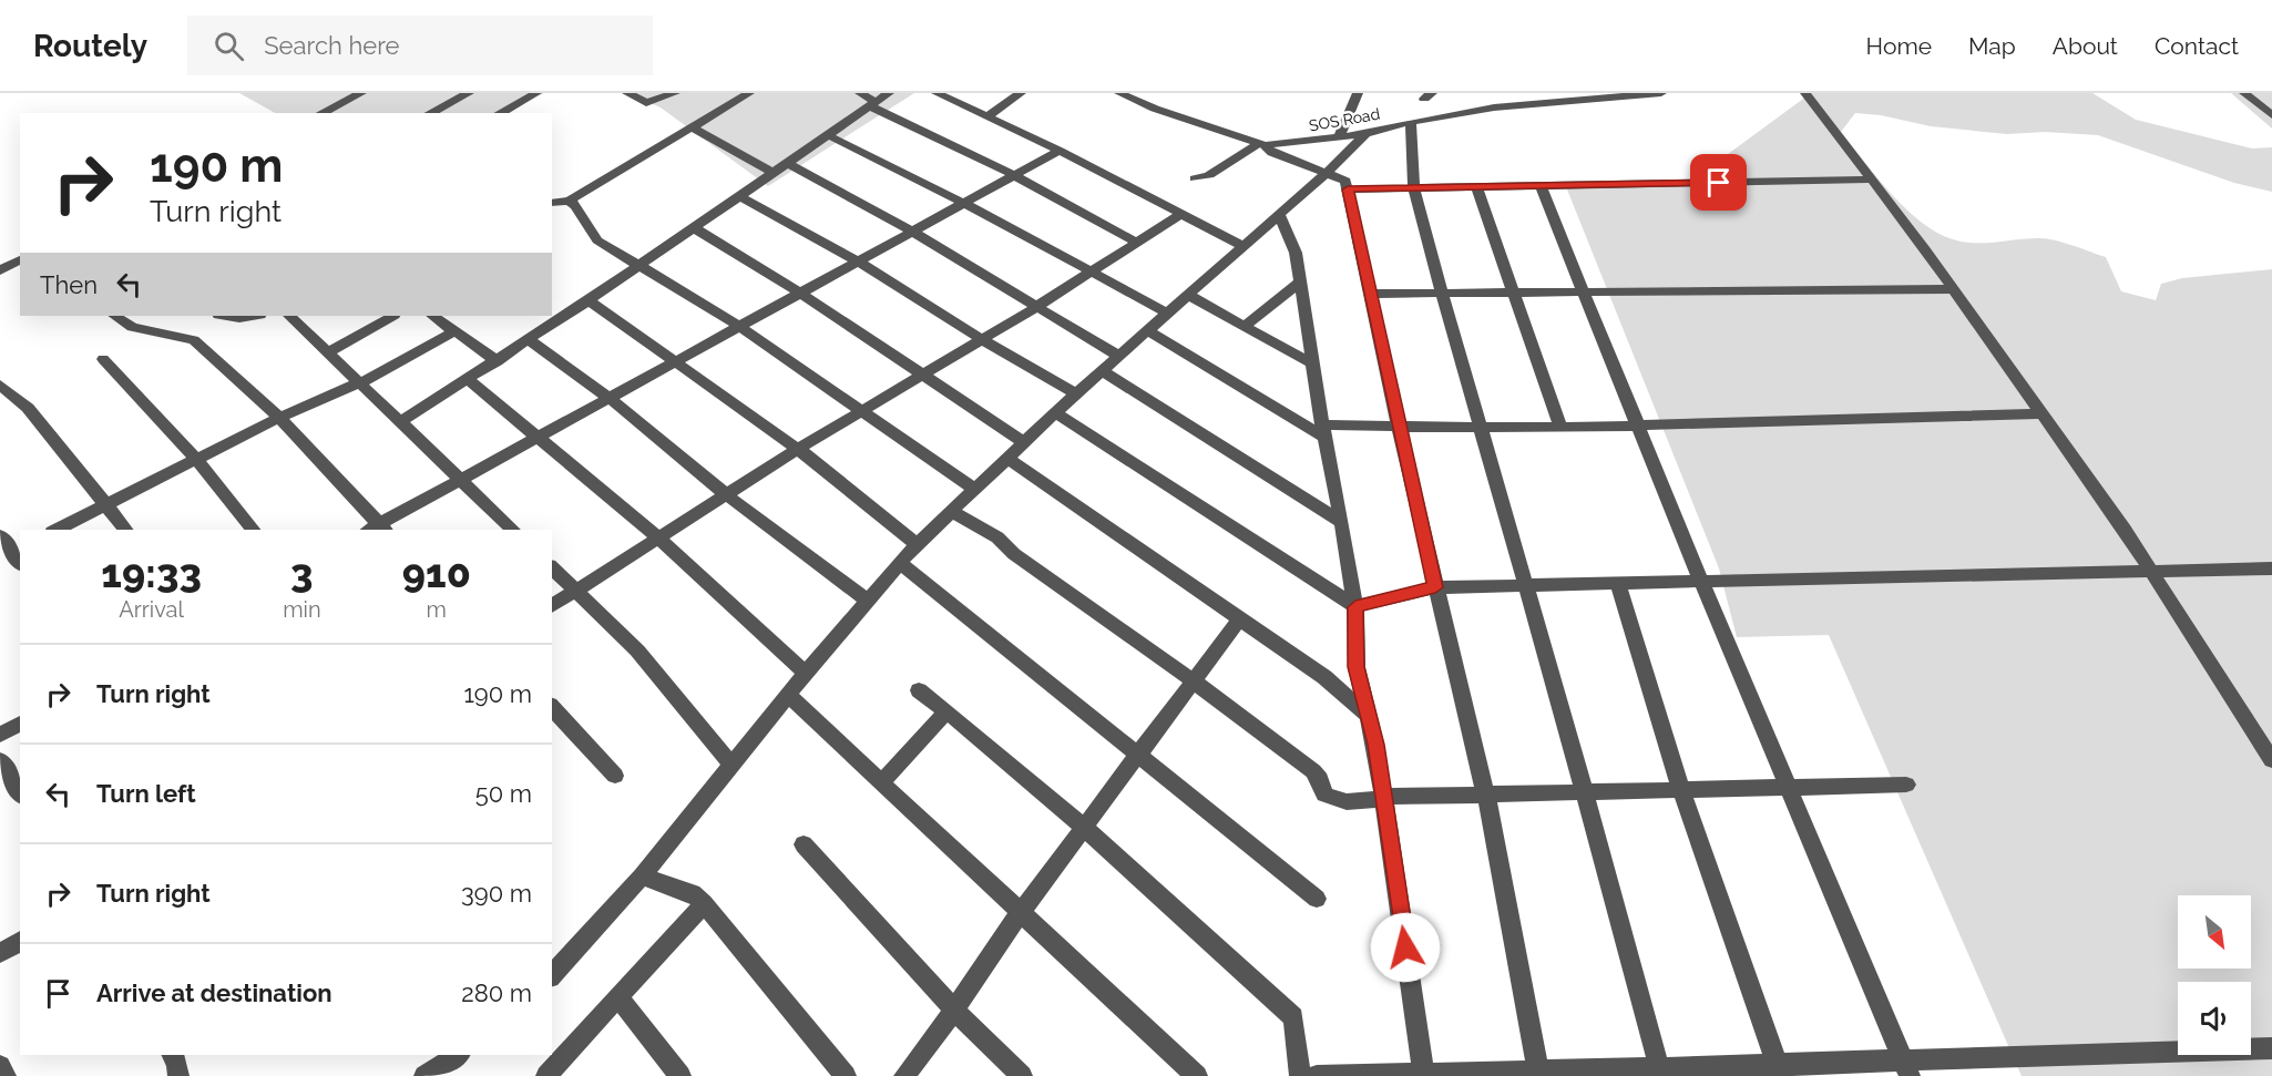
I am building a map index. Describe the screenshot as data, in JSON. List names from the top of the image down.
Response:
{
  "streets": {
    "street": ["SOS Road"]
  },
  "north": "bottom right",
  "page": {
    "header": "Routely",
    "search": "Search here",
    "nav": [
      "Home",
      "Map",
      "About",
      "Contact"
    ],
    "turn": ["190 m", "Turn right"],
    "then": "Then",
    "eta": [
      "19:33",
      "Arrival",
      "3",
      "min",
      "910",
      "m"
    ],
    "list": [
      {
        "name": "Turn right",
        "value": "190 m"
      },
      {
        "name": "Turn left",
        "value": "50 m"
      },
      {
        "name": "Turn right",
        "value": "390 m"
      },
      {
        "name": "Arrive at destination",
        "value": "280 m"
      }
    ]
  }
}
